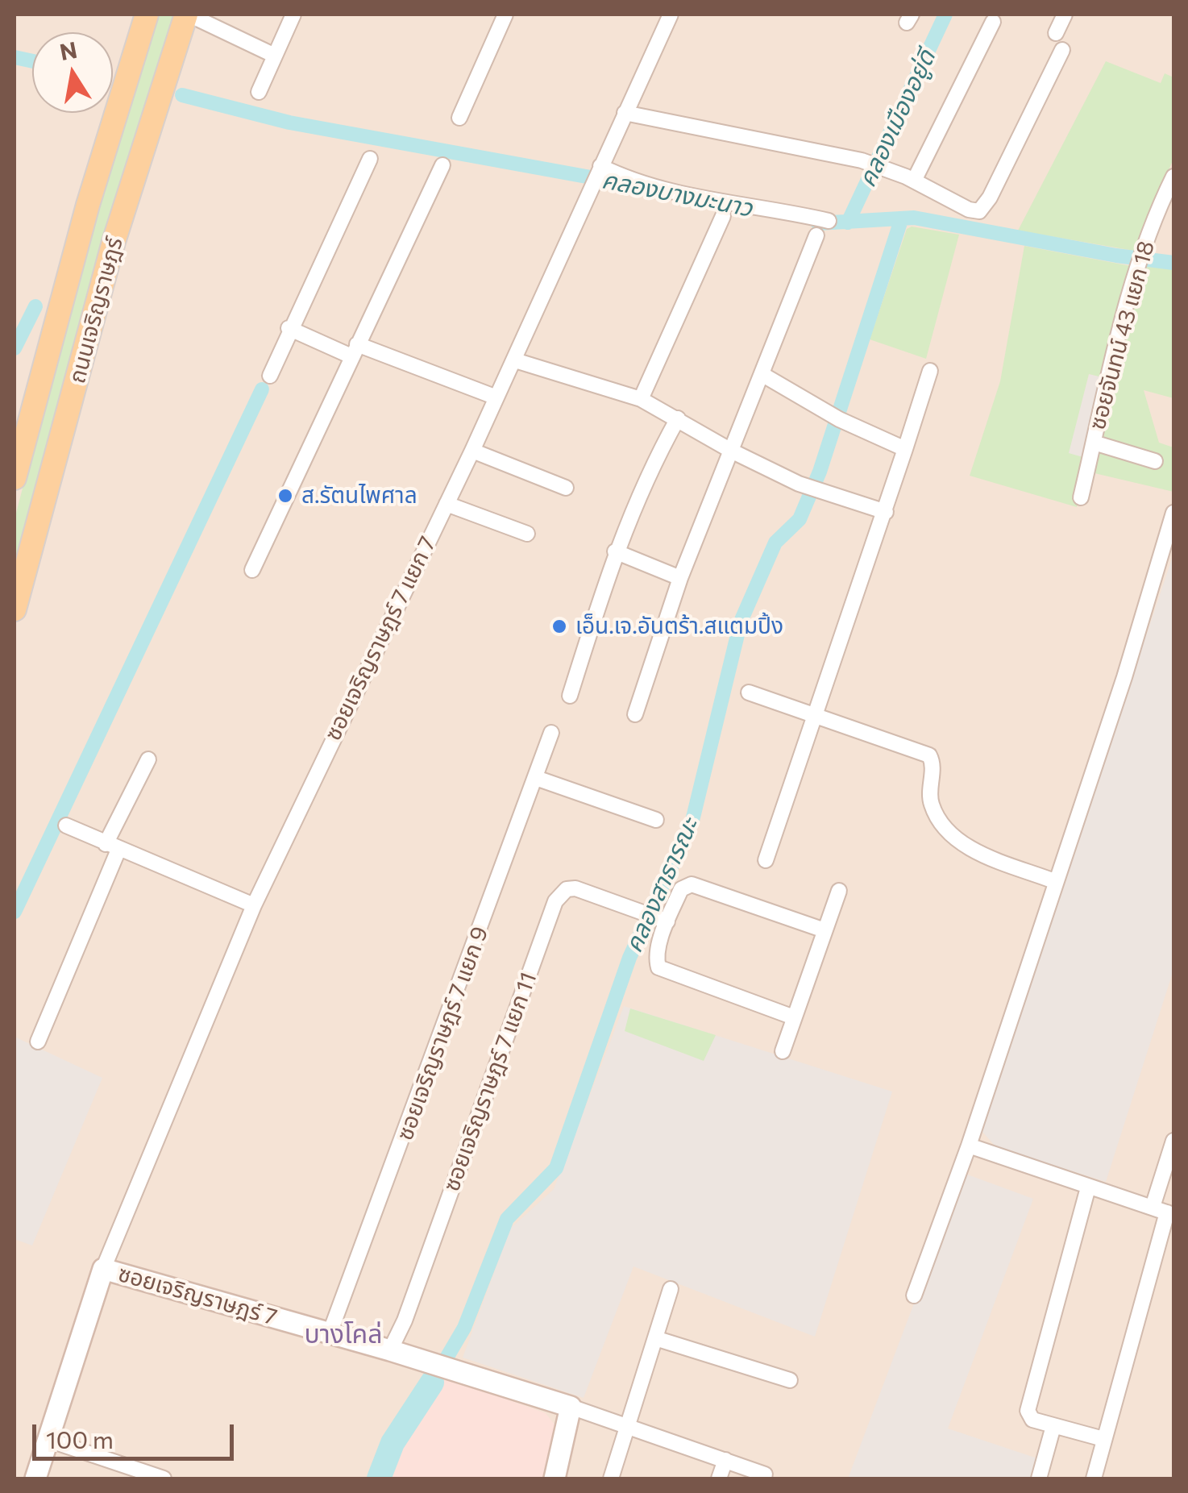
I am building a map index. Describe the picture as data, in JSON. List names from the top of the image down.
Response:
{
  "streets": {
    "main road": ["ถนนเจริญราษฎร์"],
    "street": [
      "ซอยจันทน์ 43 แยก 18",
      "ซอยเจริญราษฎร์ 7 แยก 7",
      "ซอยเจริญราษฎร์ 7 แยก 9",
      "ซอยเจริญราษฎร์ 7 แยก 11",
      "ซอยเจริญราษฎร์ 7"
    ]
  },
  "crossings": [
    ["ซอยเจริญราษฎร์ 7 แยก 7", "ซอยเจริญราษฎร์ 7"],
    ["ซอยเจริญราษฎร์ 7 แยก 9", "ซอยเจริญราษฎร์ 7"],
    ["ซอยเจริญราษฎร์ 7 แยก 11", "ซอยเจริญราษฎร์ 7"]
  ],
  "districts": ["บางโคล่"],
  "water": ["คลองเมืองอยู่ดี", "คลองบางมะนาว", "คลองสาธารณะ"],
  "places": ["ส.รัตนไพศาล", "เอ็น.เจ.อันตร้า.สแตมปิ้ง"],
  "scale_bar": "100 m",
  "north": "top"
}
